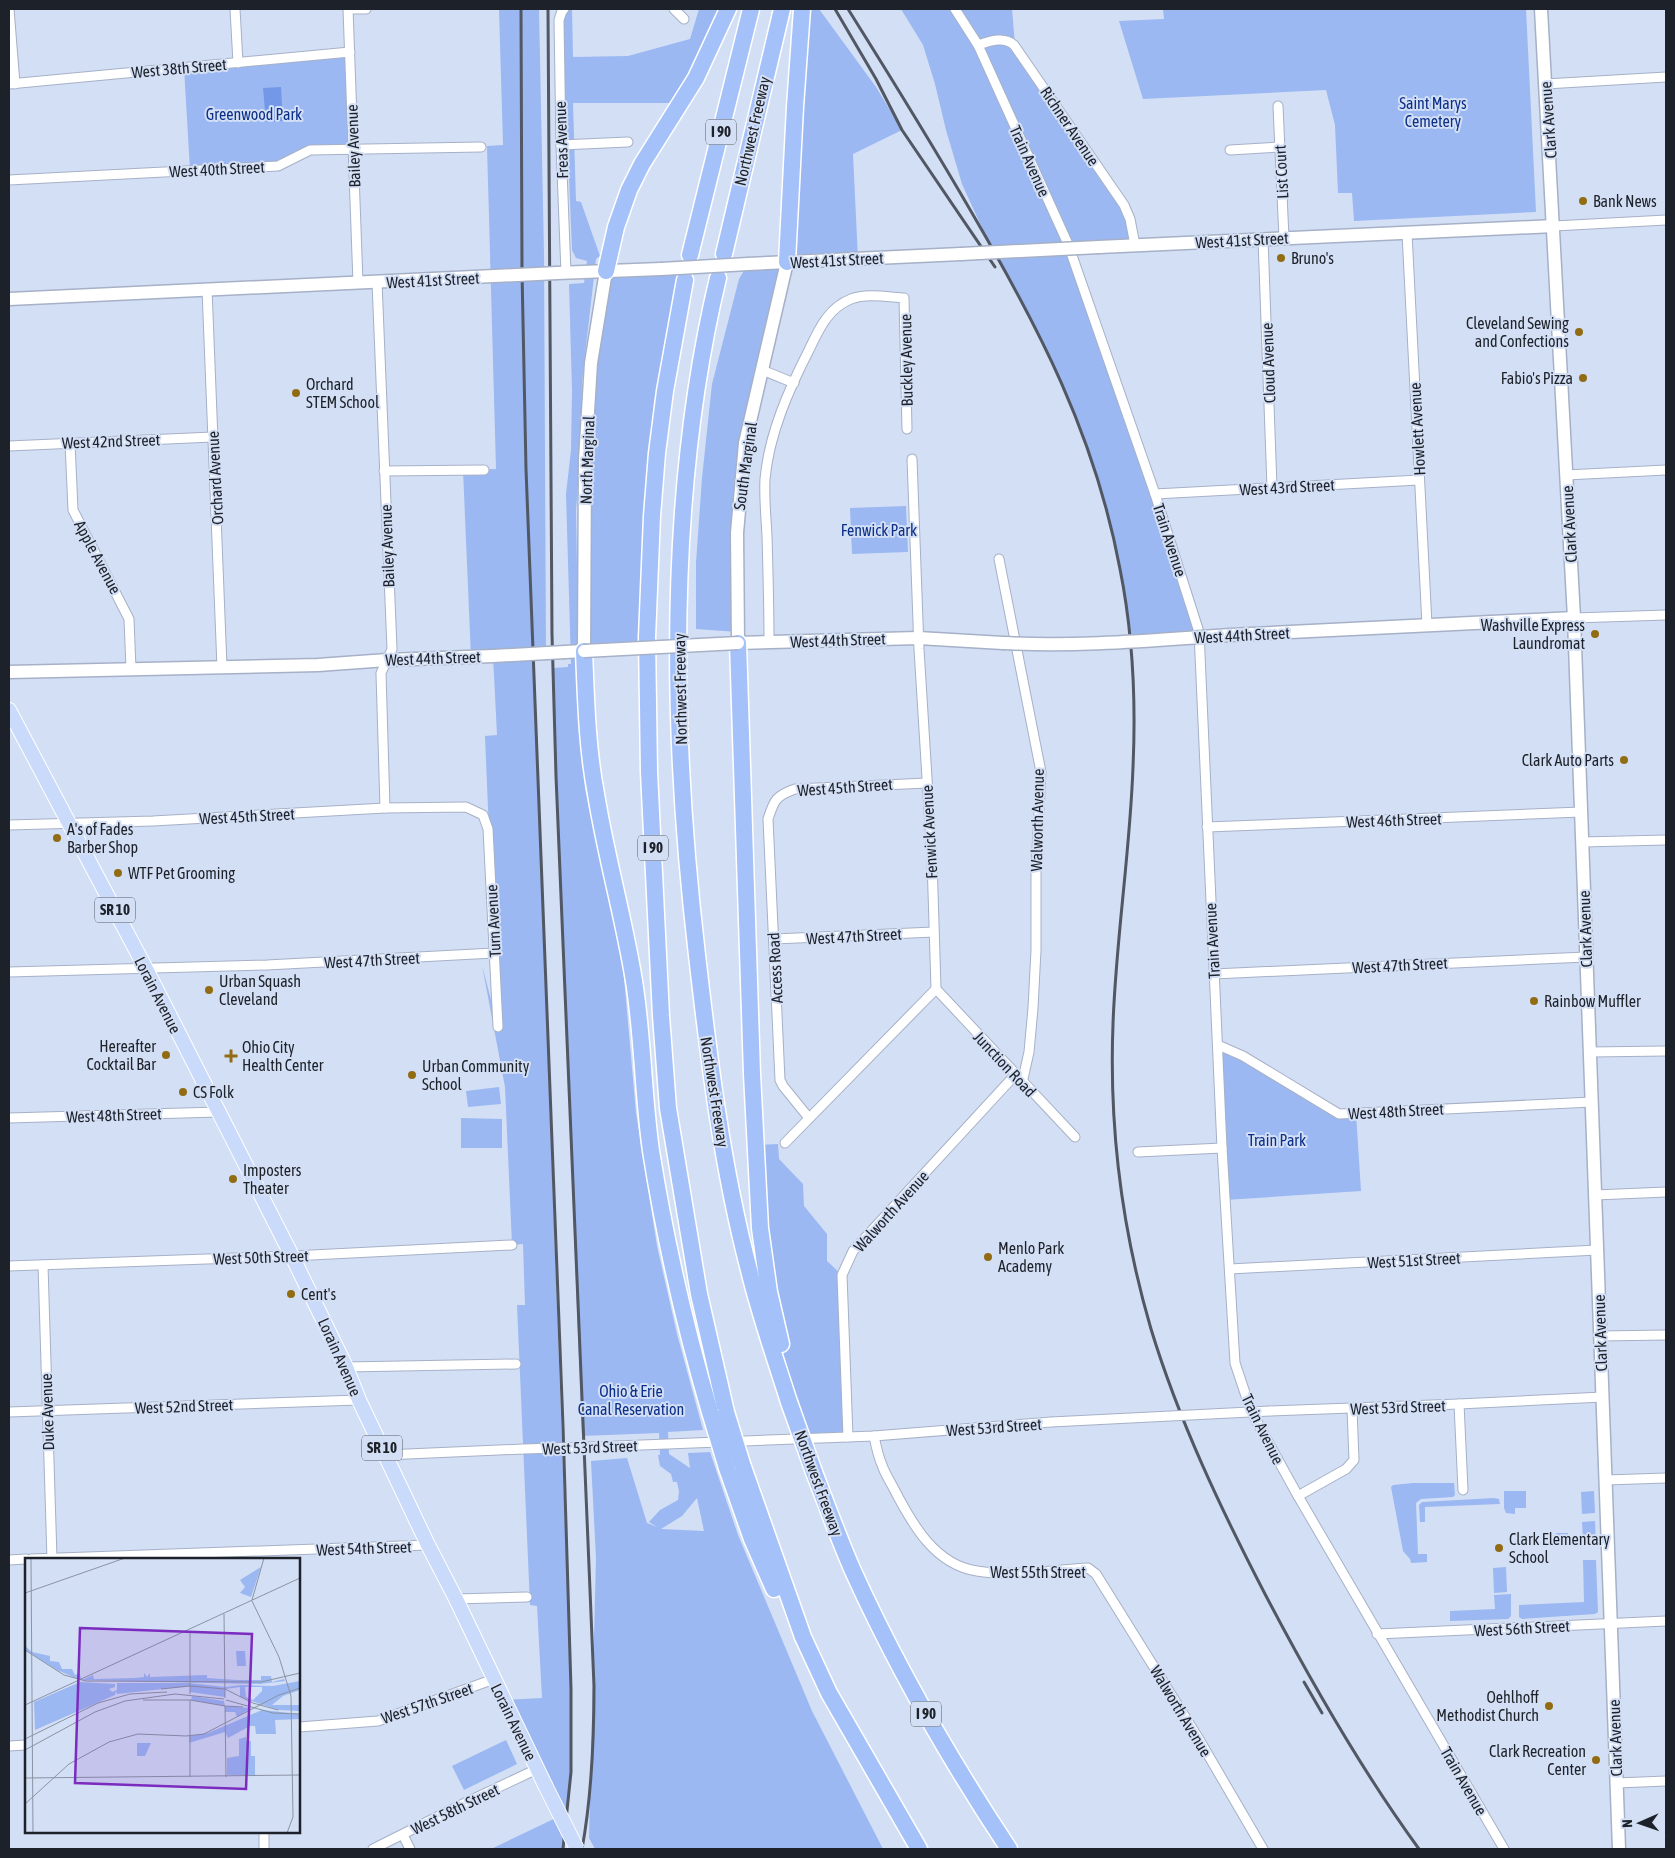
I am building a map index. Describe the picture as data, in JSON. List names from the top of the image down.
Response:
{
  "streets": {
    "highway": ["Northwest Freeway", "I 90"],
    "main road": ["SR 10", "Lorain Avenue"],
    "street": [
      "West 38th Street",
      "Clark Avenue",
      "Richner Avenue",
      "Freas Avenue",
      "Bailey Avenue",
      "Train Avenue",
      "West 40th Street",
      "List Court",
      "West 41st Street",
      "Buckley Avenue",
      "Cloud Avenue",
      "Howlett Avenue",
      "West 42nd Street",
      "North Marginal",
      "South Marginal",
      "Orchard Avenue",
      "West 43rd Street",
      "Apple Avenue",
      "West 44th Street",
      "West 45th Street",
      "Walworth Avenue",
      "West 46th Street",
      "Fenwick Avenue",
      "Turn Avenue",
      "West 47th Street",
      "Access Road",
      "Junction Road",
      "West 48th Street",
      "West 50th Street",
      "West 51st Street",
      "West 52nd Street",
      "West 53rd Street",
      "Duke Avenue",
      "West 54th Street",
      "West 55th Street",
      "West 56th Street",
      "West 57th Street",
      "West 58th Street"
    ]
  },
  "crossings": [
    ["West 38th Street", "Bailey Avenue"],
    ["Clark Avenue", "West 41st Street"],
    ["Clark Avenue", "West 44th Street"],
    ["Clark Avenue", "West 46th Street"],
    ["Clark Avenue", "West 47th Street"],
    ["Clark Avenue", "West 48th Street"],
    ["Clark Avenue", "West 51st Street"],
    ["Clark Avenue", "West 53rd Street"],
    ["Clark Avenue", "West 56th Street"],
    ["Richner Avenue", "Train Avenue"],
    ["Richner Avenue", "West 41st Street"],
    ["Freas Avenue", "West 41st Street"],
    ["Bailey Avenue", "West 40th Street"],
    ["Bailey Avenue", "West 41st Street"],
    ["Bailey Avenue", "West 44th Street"],
    ["Bailey Avenue", "West 45th Street"],
    ["Train Avenue", "West 43rd Street"],
    ["Train Avenue", "West 46th Street"],
    ["Train Avenue", "West 47th Street"],
    ["Train Avenue", "West 48th Street"],
    ["Train Avenue", "West 51st Street"],
    ["Train Avenue", "West 56th Street"],
    ["List Court", "West 41st Street"],
    ["West 41st Street", "Cloud Avenue"],
    ["West 41st Street", "Howlett Avenue"],
    ["West 41st Street", "North Marginal"],
    ["West 41st Street", "South Marginal"],
    ["West 41st Street", "Orchard Avenue"],
    ["Buckley Avenue", "West 44th Street"],
    ["Cloud Avenue", "West 43rd Street"],
    ["Howlett Avenue", "West 43rd Street"],
    ["Howlett Avenue", "West 44th Street"],
    ["West 42nd Street", "Orchard Avenue"],
    ["West 42nd Street", "Apple Avenue"],
    ["North Marginal", "West 44th Street"],
    ["South Marginal", "West 44th Street"],
    ["Orchard Avenue", "West 44th Street"],
    ["Apple Avenue", "West 44th Street"],
    ["West 44th Street", "Fenwick Avenue"],
    ["West 45th Street", "Fenwick Avenue"],
    ["West 45th Street", "Turn Avenue"],
    ["West 45th Street", "Access Road"],
    ["West 45th Street", "Lorain Avenue"],
    ["Walworth Avenue", "Junction Road"],
    ["Walworth Avenue", "West 53rd Street"],
    ["Walworth Avenue", "West 55th Street"],
    ["Fenwick Avenue", "West 47th Street"],
    ["Fenwick Avenue", "Junction Road"],
    ["Turn Avenue", "West 47th Street"],
    ["West 47th Street", "Access Road"],
    ["West 47th Street", "Lorain Avenue"],
    ["Lorain Avenue", "West 48th Street"],
    ["Lorain Avenue", "West 50th Street"],
    ["Lorain Avenue", "West 52nd Street"],
    ["Lorain Avenue", "West 53rd Street"],
    ["Lorain Avenue", "West 54th Street"],
    ["Lorain Avenue", "West 57th Street"],
    ["Lorain Avenue", "West 58th Street"],
    ["West 50th Street", "Duke Avenue"],
    ["West 52nd Street", "Duke Avenue"],
    ["West 53rd Street", "West 55th Street"],
    ["Duke Avenue", "West 54th Street"]
  ],
  "parks": [
    "Saint Marys Cemetery",
    "Greenwood Park",
    "Fenwick Park",
    "Train Park",
    "Ohio & Erie Canal Reservation"
  ],
  "places": {
    "other": [
      "Bank News",
      "Bruno's",
      "Cleveland Sewing and Confections",
      "Fabio's Pizza",
      "Orchard STEM School",
      "Washville Express Laundromat",
      "Clark Auto Parts",
      "A's of Fades Barber Shop",
      "WTF Pet Grooming",
      "Urban Squash Cleveland",
      "Rainbow Muffler",
      "Hereafter Cocktail Bar",
      "Urban Community School",
      "CS Folk",
      "Imposters Theater",
      "Menlo Park Academy",
      "Cent's",
      "Clark Elementary School",
      "Oehlhoff Methodist Church",
      "Clark Recreation Center"
    ],
    "health": ["Ohio City Health Center"]
  },
  "north": "left"
}
